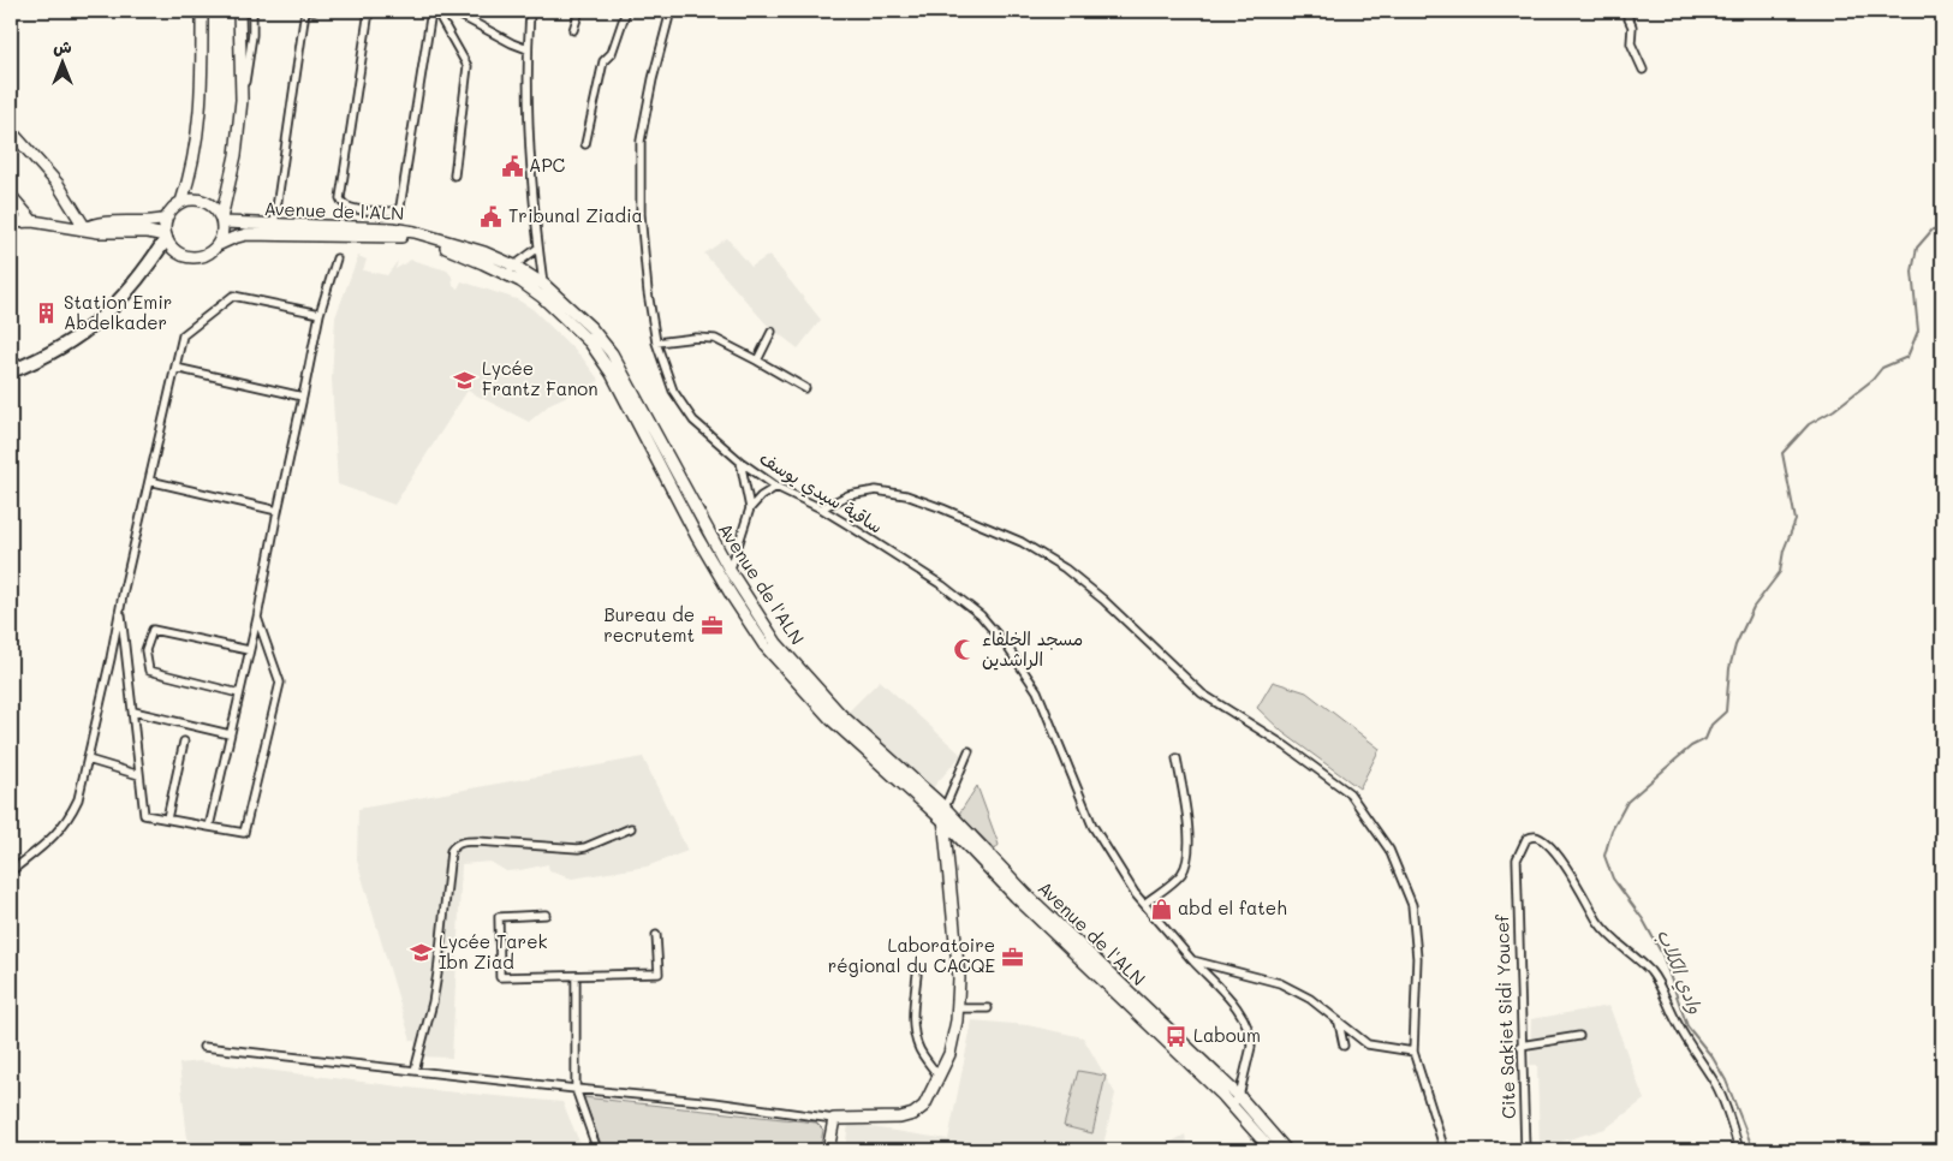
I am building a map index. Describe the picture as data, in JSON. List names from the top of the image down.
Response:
{
  "streets": {
    "main road": ["Avenue de l'ALN"],
    "street": ["ساقية سيدي يوسف", "Cite Sakiet Sidi Youcef"]
  },
  "crossings": [
    ["Avenue de l'ALN", "ساقية سيدي يوسف"]
  ],
  "water": ["وادي الكلاب"],
  "places": {
    "public building": ["APC", "Tribunal Ziadia"],
    "building": ["Station Emir Abdelkader"],
    "school or university": ["Lycée Frantz Fanon", "Lycée Tarek Ibn Ziad"],
    "office": ["Bureau de recrutemt", "Laboratoire régional du CACQE"],
    "mosque": ["مسجد الخلفاء الراشدين"],
    "shop": ["abd el fateh"],
    "bus stop": ["Laboum"]
  },
  "north": "top"
}
